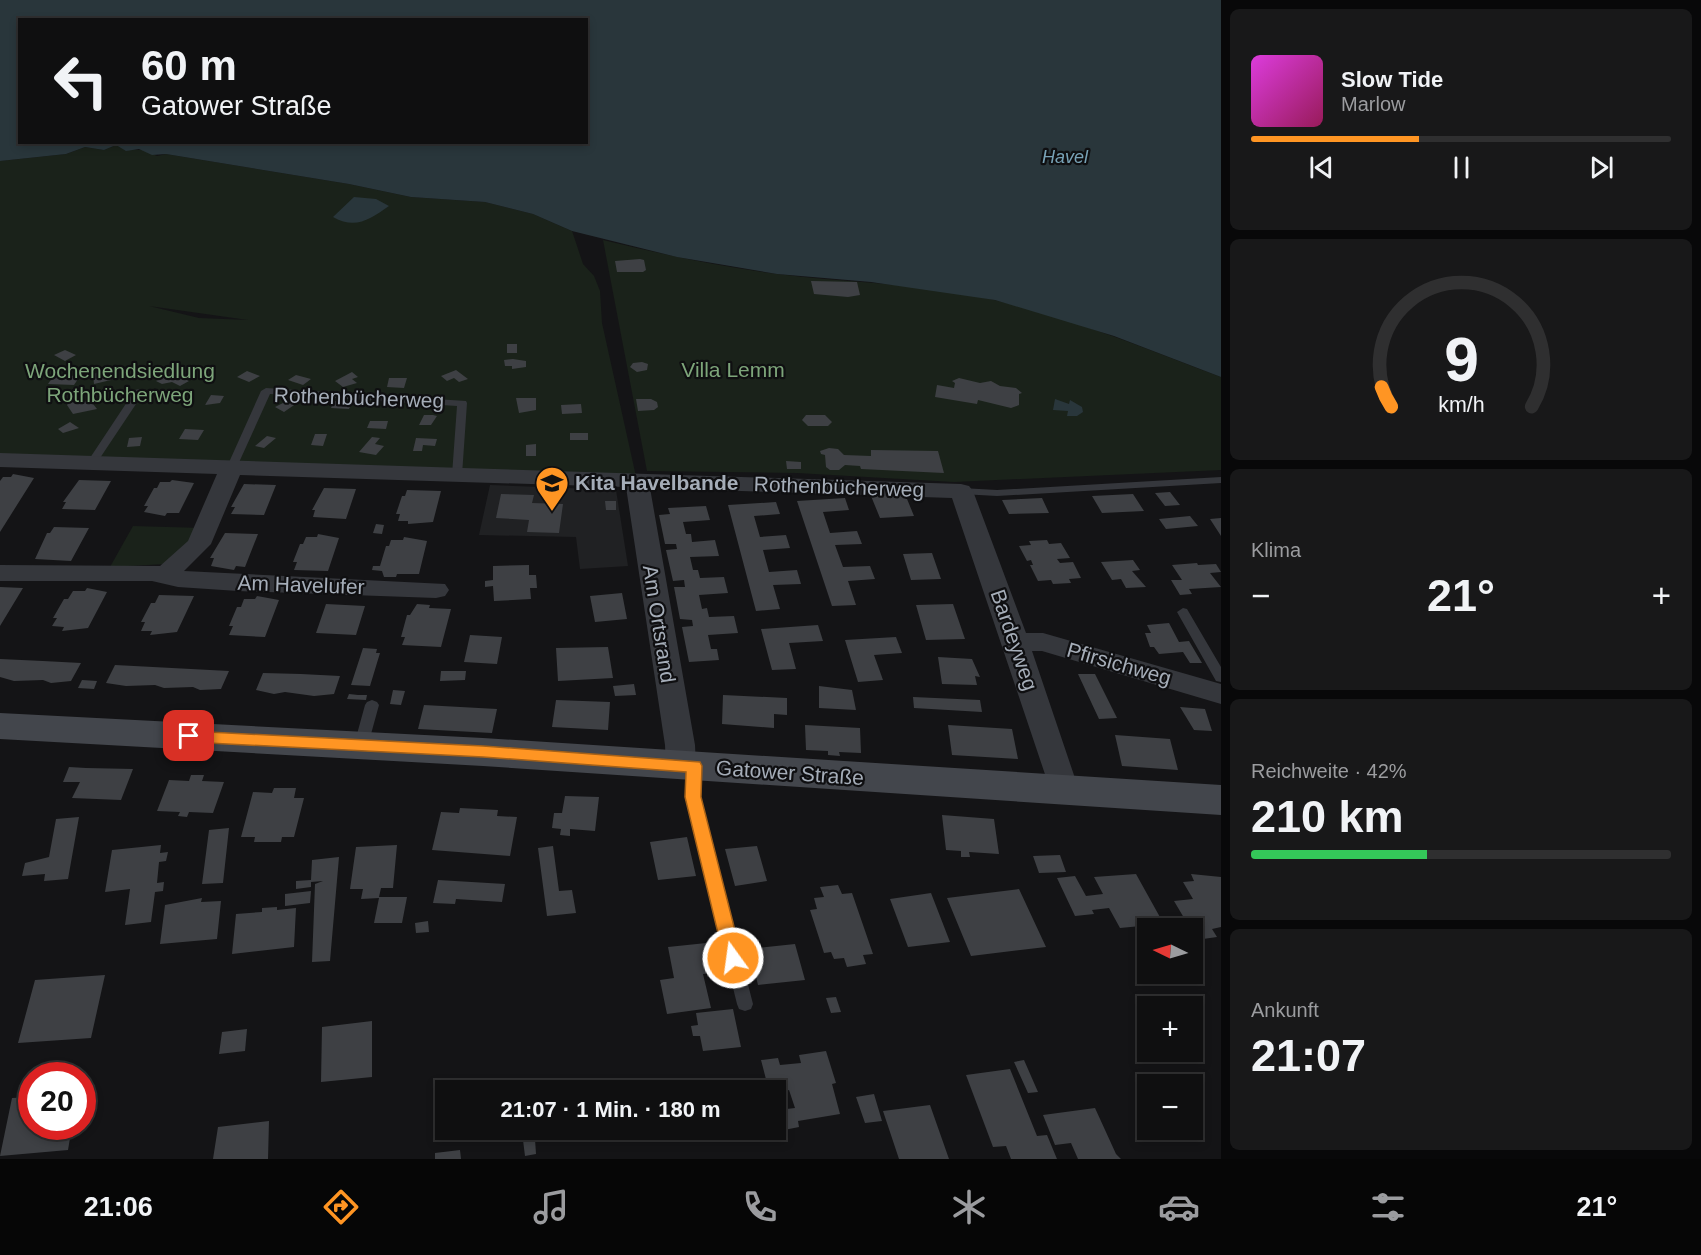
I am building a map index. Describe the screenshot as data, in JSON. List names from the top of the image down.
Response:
{
  "streets": {
    "main road": ["Gatower Straße"],
    "street": [
      "Rothenbücherweg",
      "Am Havelufer",
      "Am Ortsrand",
      "Bardeyweg",
      "Pfirsichweg"
    ]
  },
  "crossings": [
    ["Rothenbücherweg", "Am Ortsrand"],
    ["Rothenbücherweg", "Bardeyweg"],
    ["Am Ortsrand", "Gatower Straße"],
    ["Bardeyweg", "Pfirsichweg"],
    ["Bardeyweg", "Gatower Straße"]
  ],
  "water": ["Havel"],
  "parks": ["Villa Lemm", "Wochenendsiedlung Rothbücherweg"],
  "places": {
    "school or university": ["Kita Havelbande"]
  },
  "north": "left",
  "page": {
    "turn": ["60 m", "Gatower Straße"],
    "song": ["Slow Tide", "Marlow"],
    "tile": [
      "Klima",
      ["Reichweite · 42%", "210 km"],
      ["Ankunft", "21:07"]
    ],
    "heat": ["−", "21°", "+"],
    "map_buttons": ["+", "−"],
    "limit": "20",
    "trip": "21:07 · 1 Min. · 180 m",
    "tabs": ["21:06", "21°"],
    "gauge": ["9", "km/h"]
  }
}
